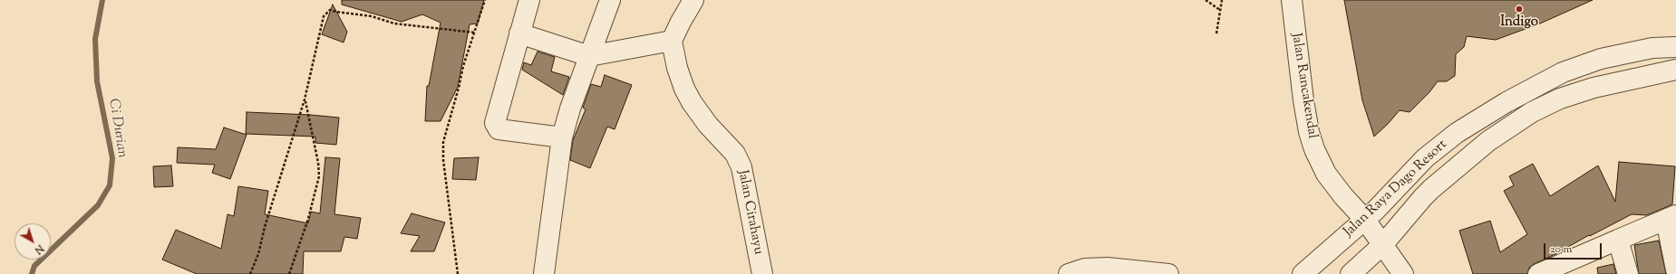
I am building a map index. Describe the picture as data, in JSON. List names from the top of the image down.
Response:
{
  "streets": {
    "street": ["Jalan Rancakendal", "Jalan Raya Dago Resort", "Jalan Cirahayu"]
  },
  "crossings": [
    ["Jalan Rancakendal", "Jalan Raya Dago Resort"]
  ],
  "water": ["Ci Durian"],
  "places": ["Indigo"],
  "scale_bar": "20 m",
  "north": "bottom right"
}
